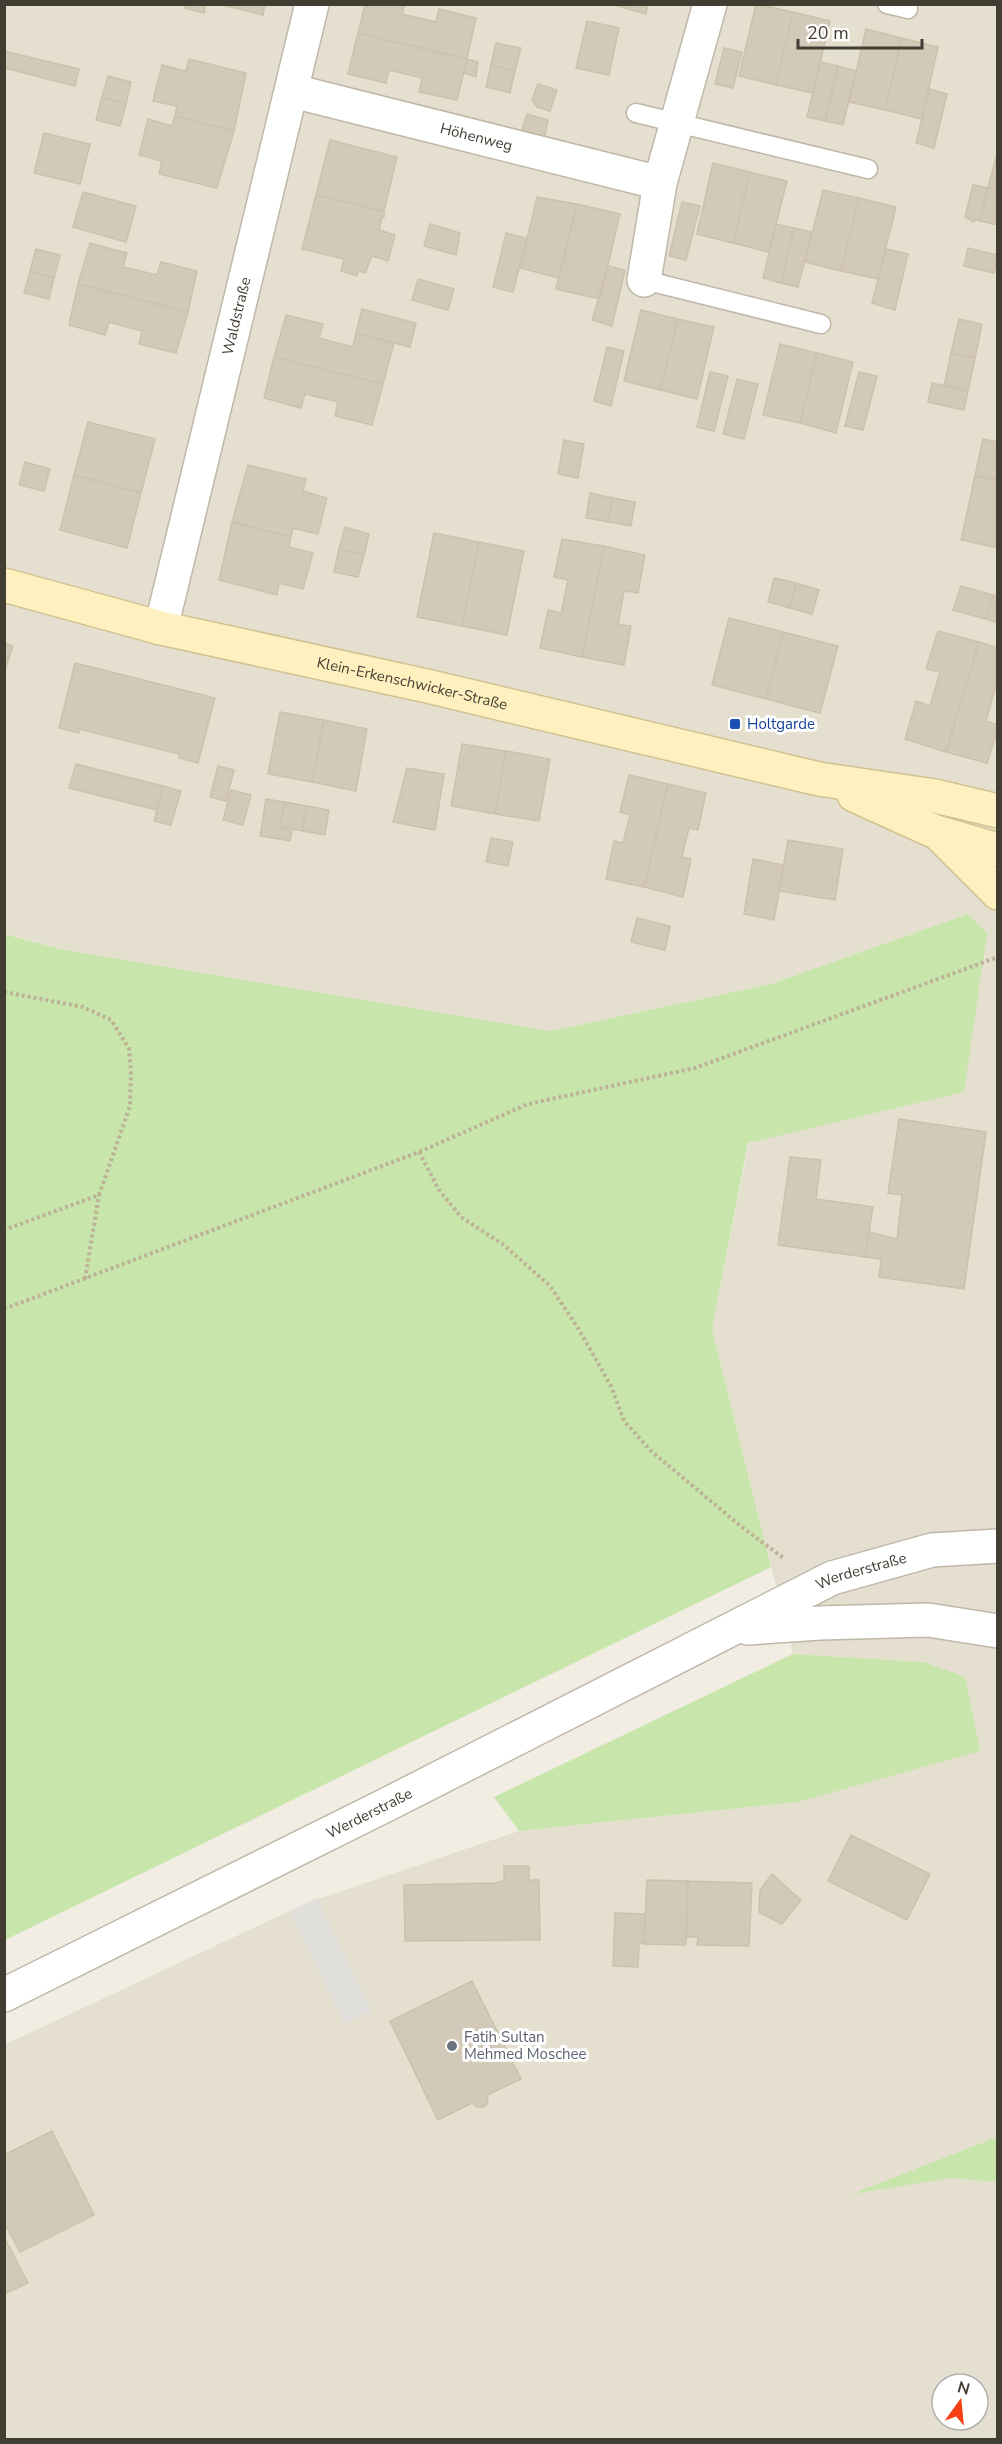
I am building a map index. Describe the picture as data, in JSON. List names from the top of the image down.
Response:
{
  "streets": {
    "street": [
      "Höhenweg",
      "Waldstraße",
      "Klein-Erkenschwicker-Straße",
      "Werderstraße"
    ]
  },
  "crossings": [
    ["Höhenweg", "Waldstraße"],
    ["Waldstraße", "Klein-Erkenschwicker-Straße"]
  ],
  "places": {
    "transit": ["Holtgarde"],
    "other": ["Fatih Sultan Mehmed Moschee"]
  },
  "scale_bar": "20 m",
  "north": "top"
}
